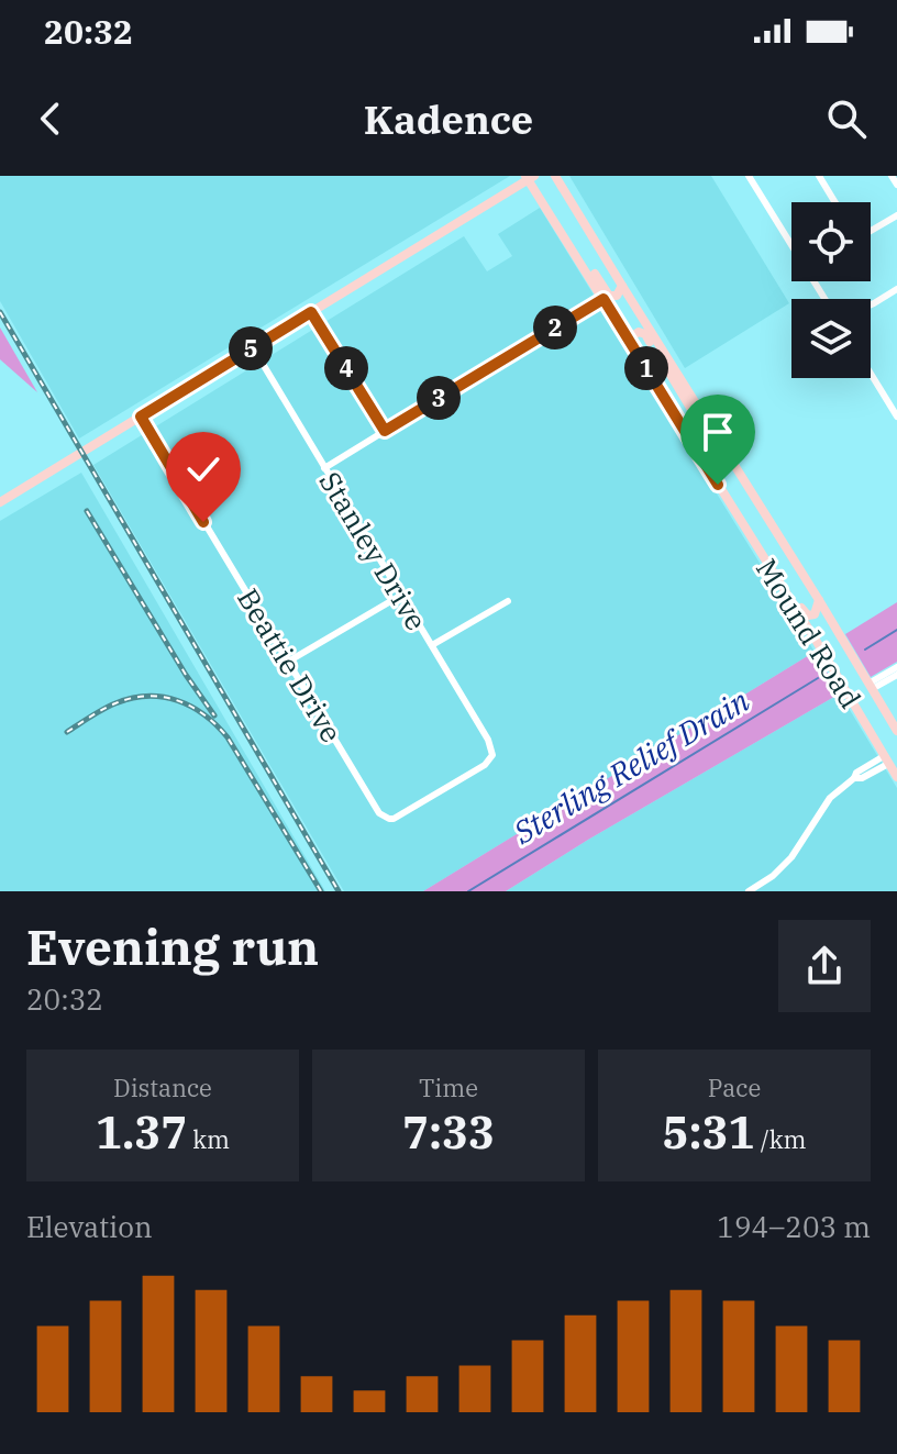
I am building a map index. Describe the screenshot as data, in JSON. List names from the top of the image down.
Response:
{
  "streets": {
    "main road": ["Mound Road"],
    "street": ["Stanley Drive", "Beattie Drive"]
  },
  "crossings": [
    ["Stanley Drive", "Beattie Drive"]
  ],
  "water": ["Sterling Relief Drain"],
  "page": {
    "status": "20:32",
    "header": "Kadence",
    "pins": [
      "2",
      "5",
      "1",
      "4",
      "3"
    ],
    "heading": ["Evening run", "20:32"],
    "stats": [
      ["Distance", "1.37 km"],
      ["Time", "7:33"],
      ["Pace", "5:31 /km"]
    ],
    "chart": ["Elevation", "194–203 m"]
  }
}
